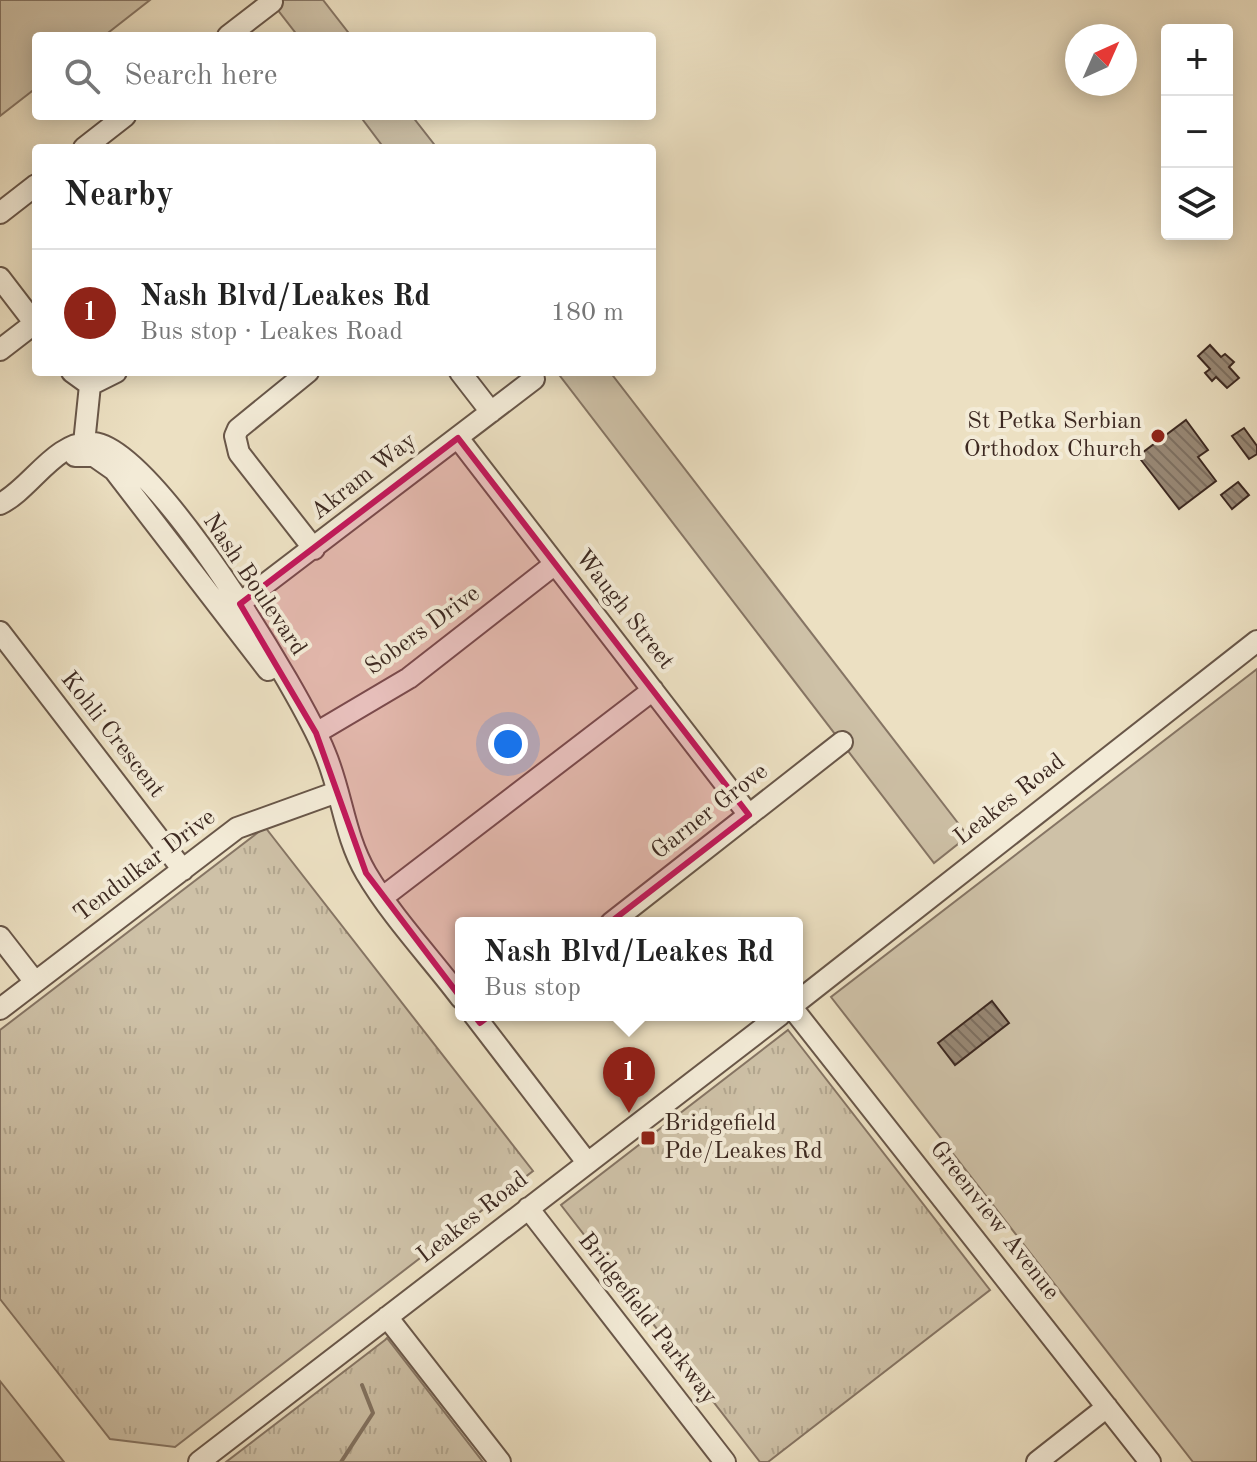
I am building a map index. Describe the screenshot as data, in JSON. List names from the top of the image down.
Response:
{
  "streets": {
    "street": [
      "Akram Way",
      "Nash Boulevard",
      "Waugh Street",
      "Sobers Drive",
      "Kohli Crescent",
      "Leakes Road",
      "Garner Grove",
      "Tendulkar Drive",
      "Greenview Avenue",
      "Bridgefield Parkway"
    ]
  },
  "crossings": [
    ["Akram Way", "Nash Boulevard"],
    ["Akram Way", "Waugh Street"],
    ["Nash Boulevard", "Sobers Drive"],
    ["Nash Boulevard", "Tendulkar Drive"],
    ["Waugh Street", "Sobers Drive"],
    ["Waugh Street", "Garner Grove"],
    ["Kohli Crescent", "Tendulkar Drive"],
    ["Leakes Road", "Bridgefield Parkway"]
  ],
  "places": {
    "other": ["St Petka Serbian Orthodox Church"],
    "transit": ["Bridgefield Pde/Leakes Rd"]
  },
  "north": "top right",
  "page": {
    "map_buttons": ["+", "−"],
    "search": "Search here",
    "heading": "Nearby",
    "list": [
      {
        "mark": "1",
        "name": "Nash Blvd/Leakes Rd",
        "note": "Bus stop · Leakes Road",
        "value": "180 m"
      }
    ],
    "popup": ["Nash Blvd/Leakes Rd", "Bus stop"],
    "pins": "1"
  }
}
